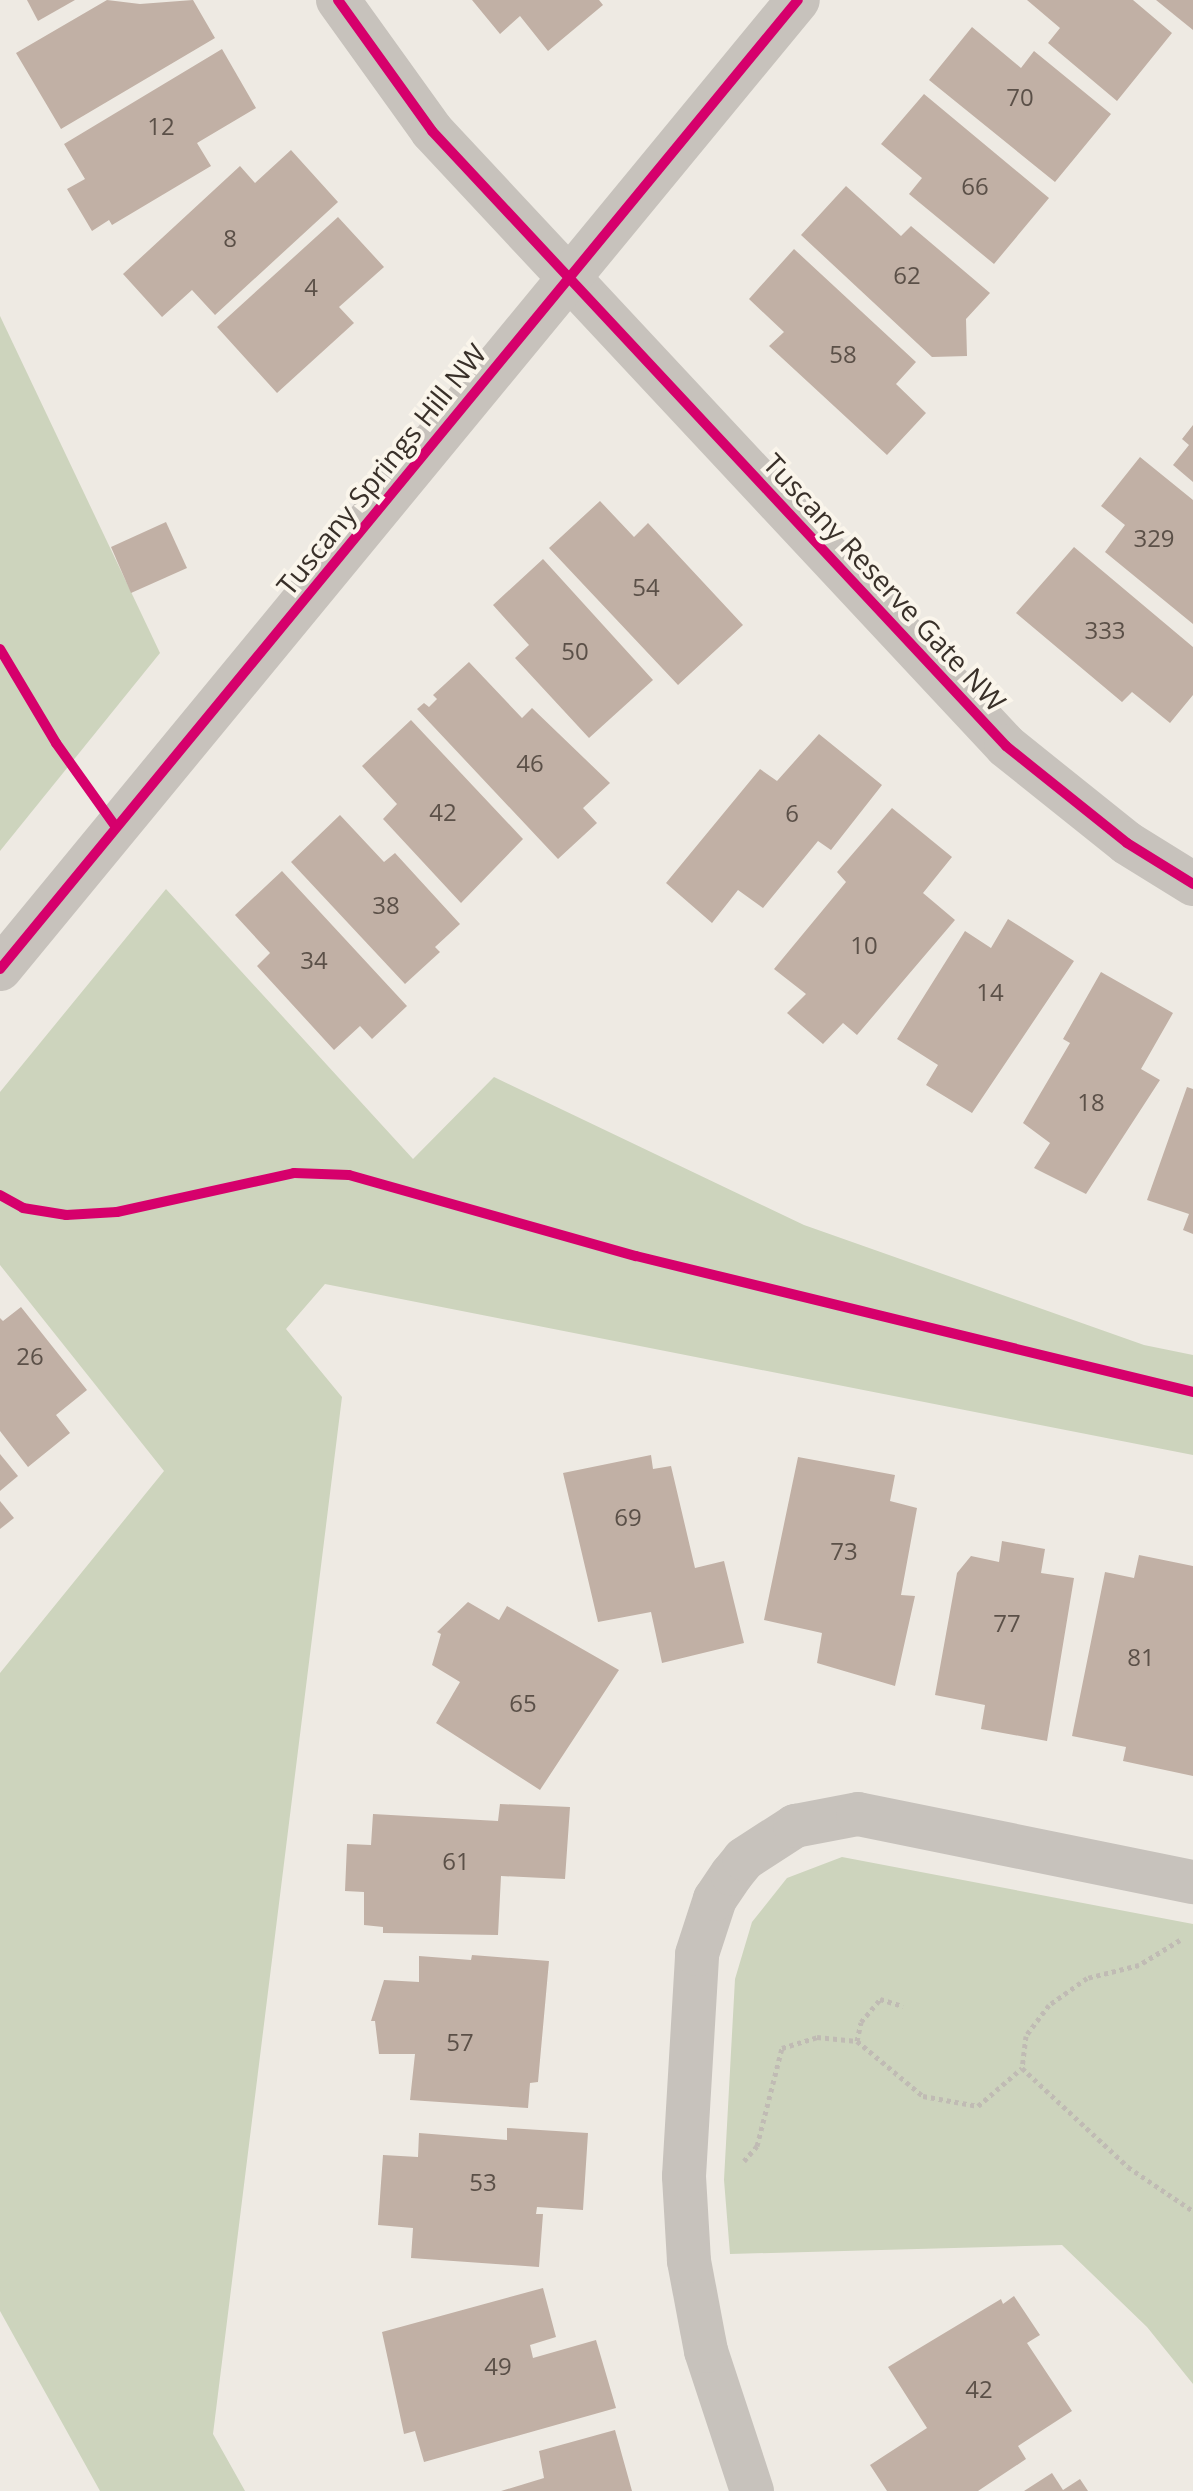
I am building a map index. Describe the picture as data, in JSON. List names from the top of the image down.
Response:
{
  "streets": {
    "street": ["Tuscany Springs Hill NW", "Tuscany Reserve Gate NW"]
  },
  "crossings": [
    ["Tuscany Springs Hill NW", "Tuscany Reserve Gate NW"]
  ],
  "house_numbers": [
    "70",
    "12",
    "66",
    "8",
    "62",
    "4",
    "58",
    "329",
    "54",
    "333",
    "50",
    "46",
    "42",
    "6",
    "38",
    "10",
    "34",
    "14",
    "18",
    "26",
    "69",
    "73",
    "77",
    "81",
    "65",
    "61",
    "57",
    "53",
    "49",
    "42"
  ]
}
